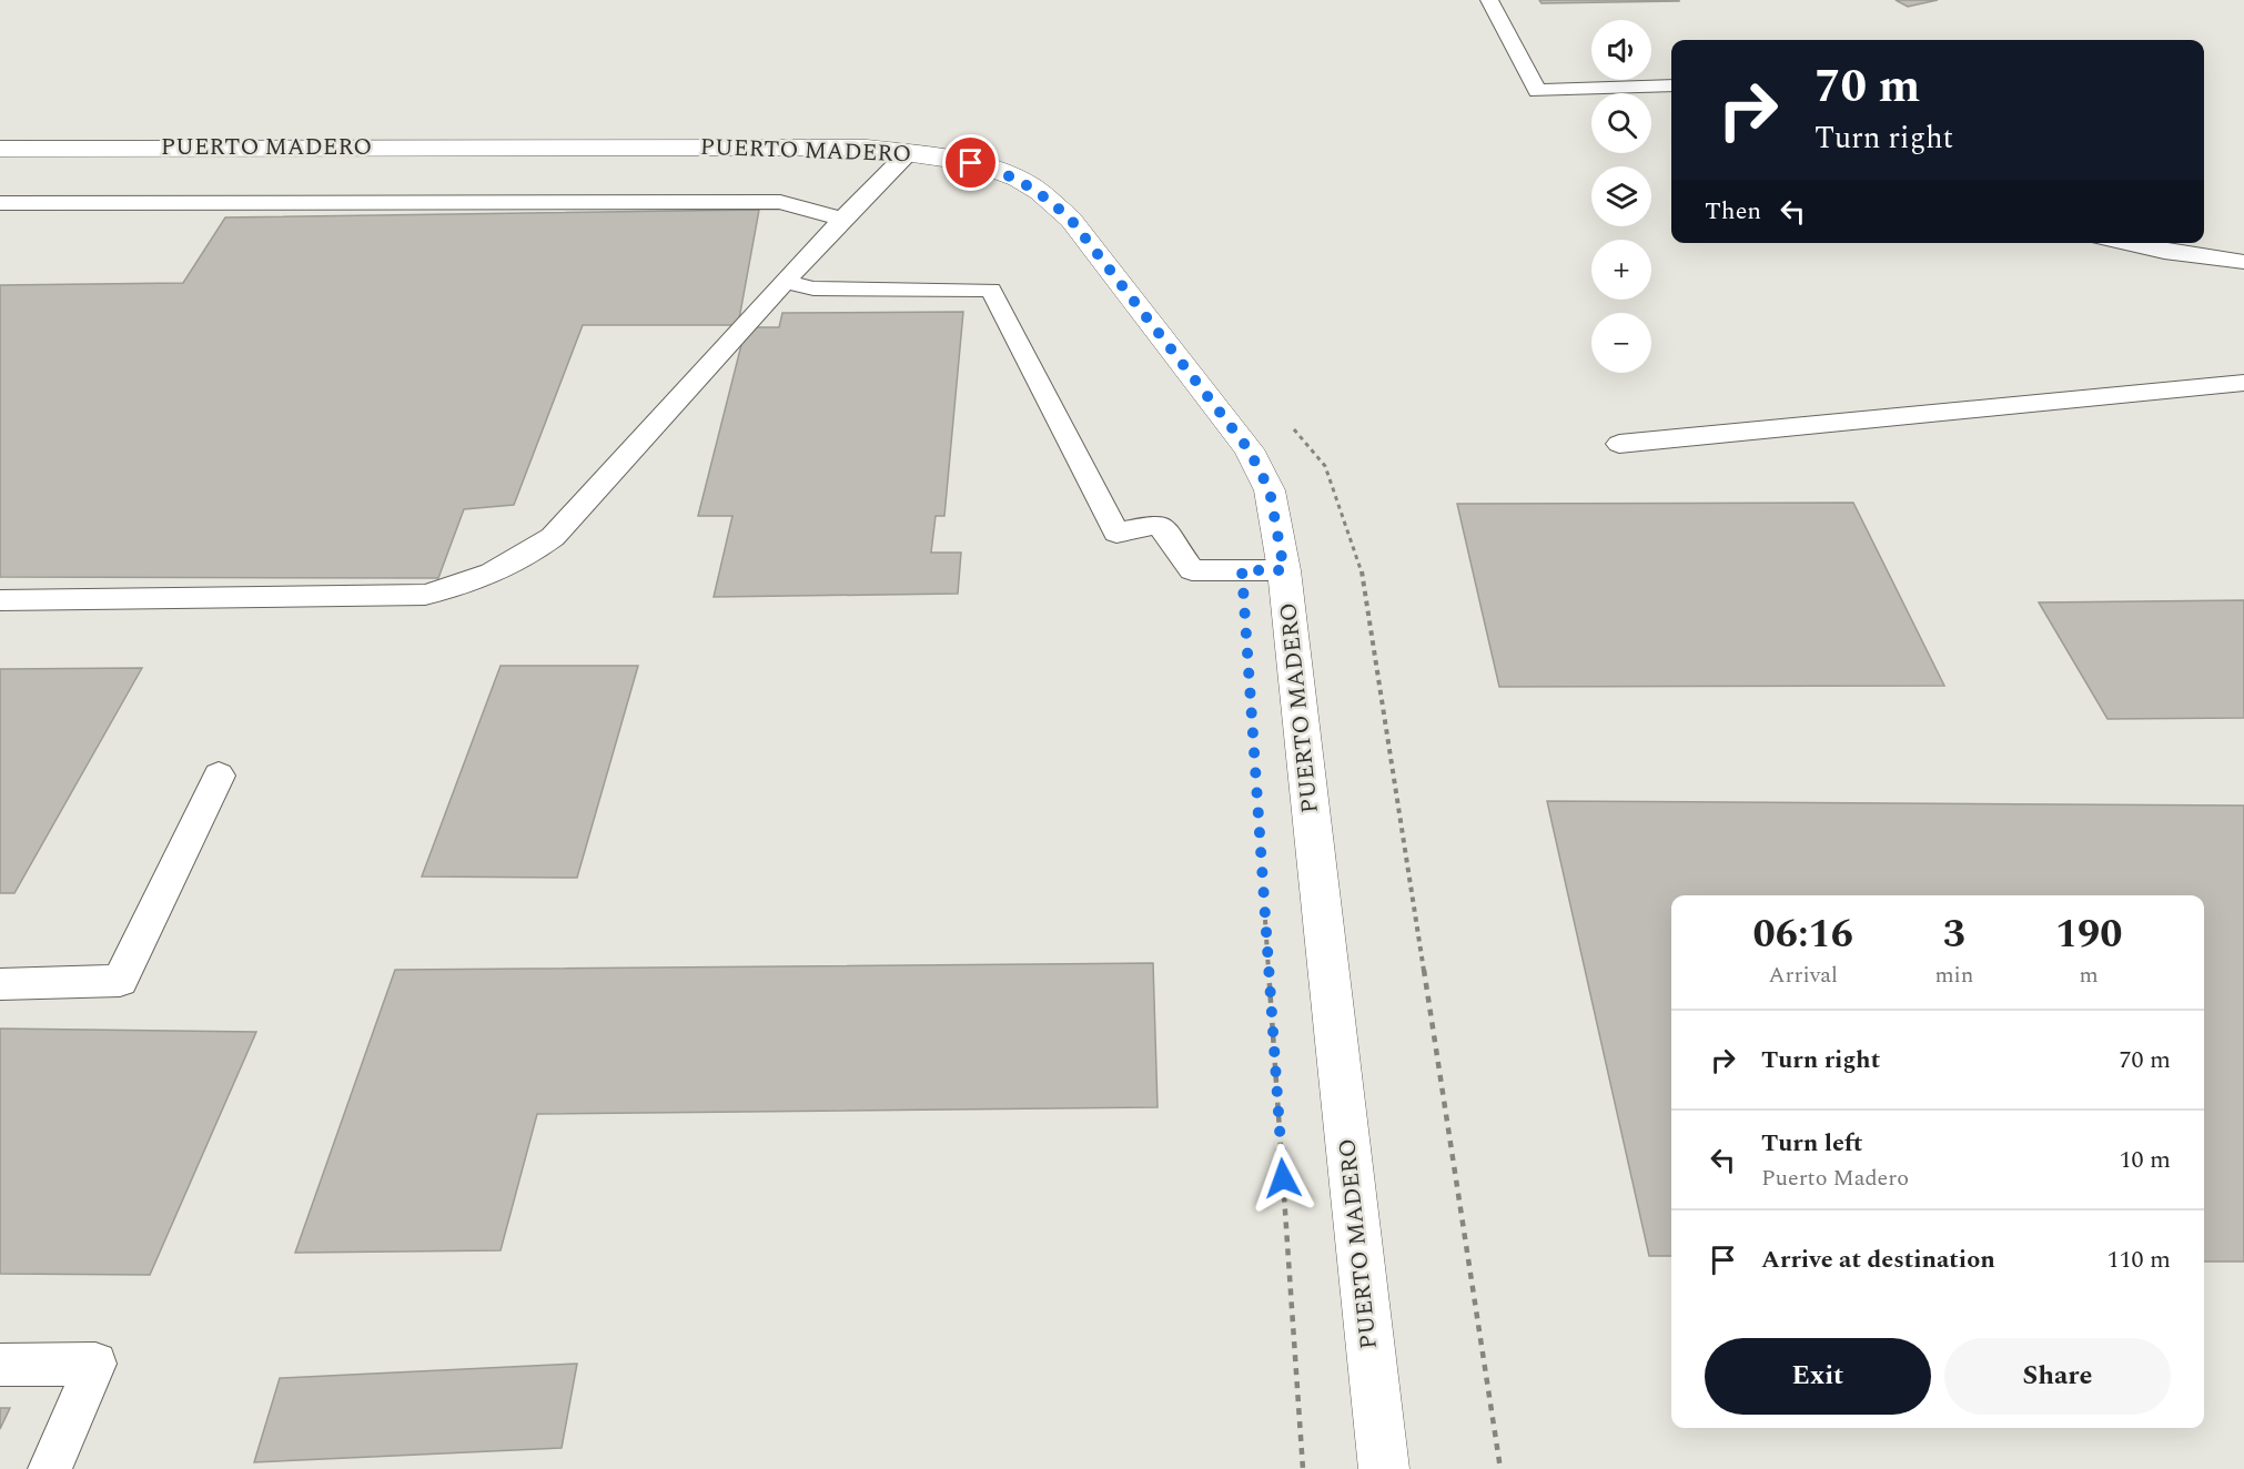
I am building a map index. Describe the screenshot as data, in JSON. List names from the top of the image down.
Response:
{
  "streets": {
    "street": ["PUERTO MADERO"]
  },
  "page": {
    "map_buttons": ["+", "−"],
    "turn": ["70 m", "Turn right"],
    "then": "Then",
    "eta": [
      "06:16",
      "Arrival",
      "3",
      "min",
      "190",
      "m"
    ],
    "list": [
      {
        "name": "Turn right",
        "value": "70 m"
      },
      {
        "name": "Turn left",
        "note": "Puerto Madero",
        "value": "10 m"
      },
      {
        "name": "Arrive at destination",
        "value": "110 m"
      }
    ],
    "buttons": ["Exit", "Share"]
  }
}
